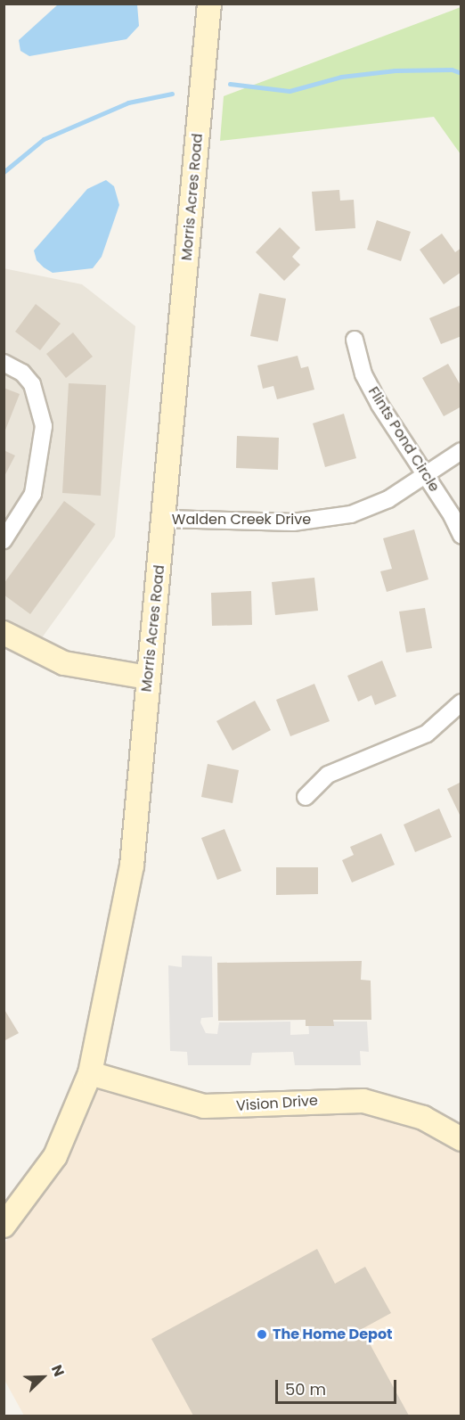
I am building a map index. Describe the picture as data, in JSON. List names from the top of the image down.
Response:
{
  "streets": {
    "street": [
      "Morris Acres Road",
      "Flints Pond Circle",
      "Walden Creek Drive",
      "Vision Drive"
    ]
  },
  "crossings": [
    ["Morris Acres Road", "Walden Creek Drive"],
    ["Morris Acres Road", "Vision Drive"],
    ["Flints Pond Circle", "Walden Creek Drive"]
  ],
  "places": ["The Home Depot"],
  "scale_bar": "50 m",
  "north": "top right"
}
